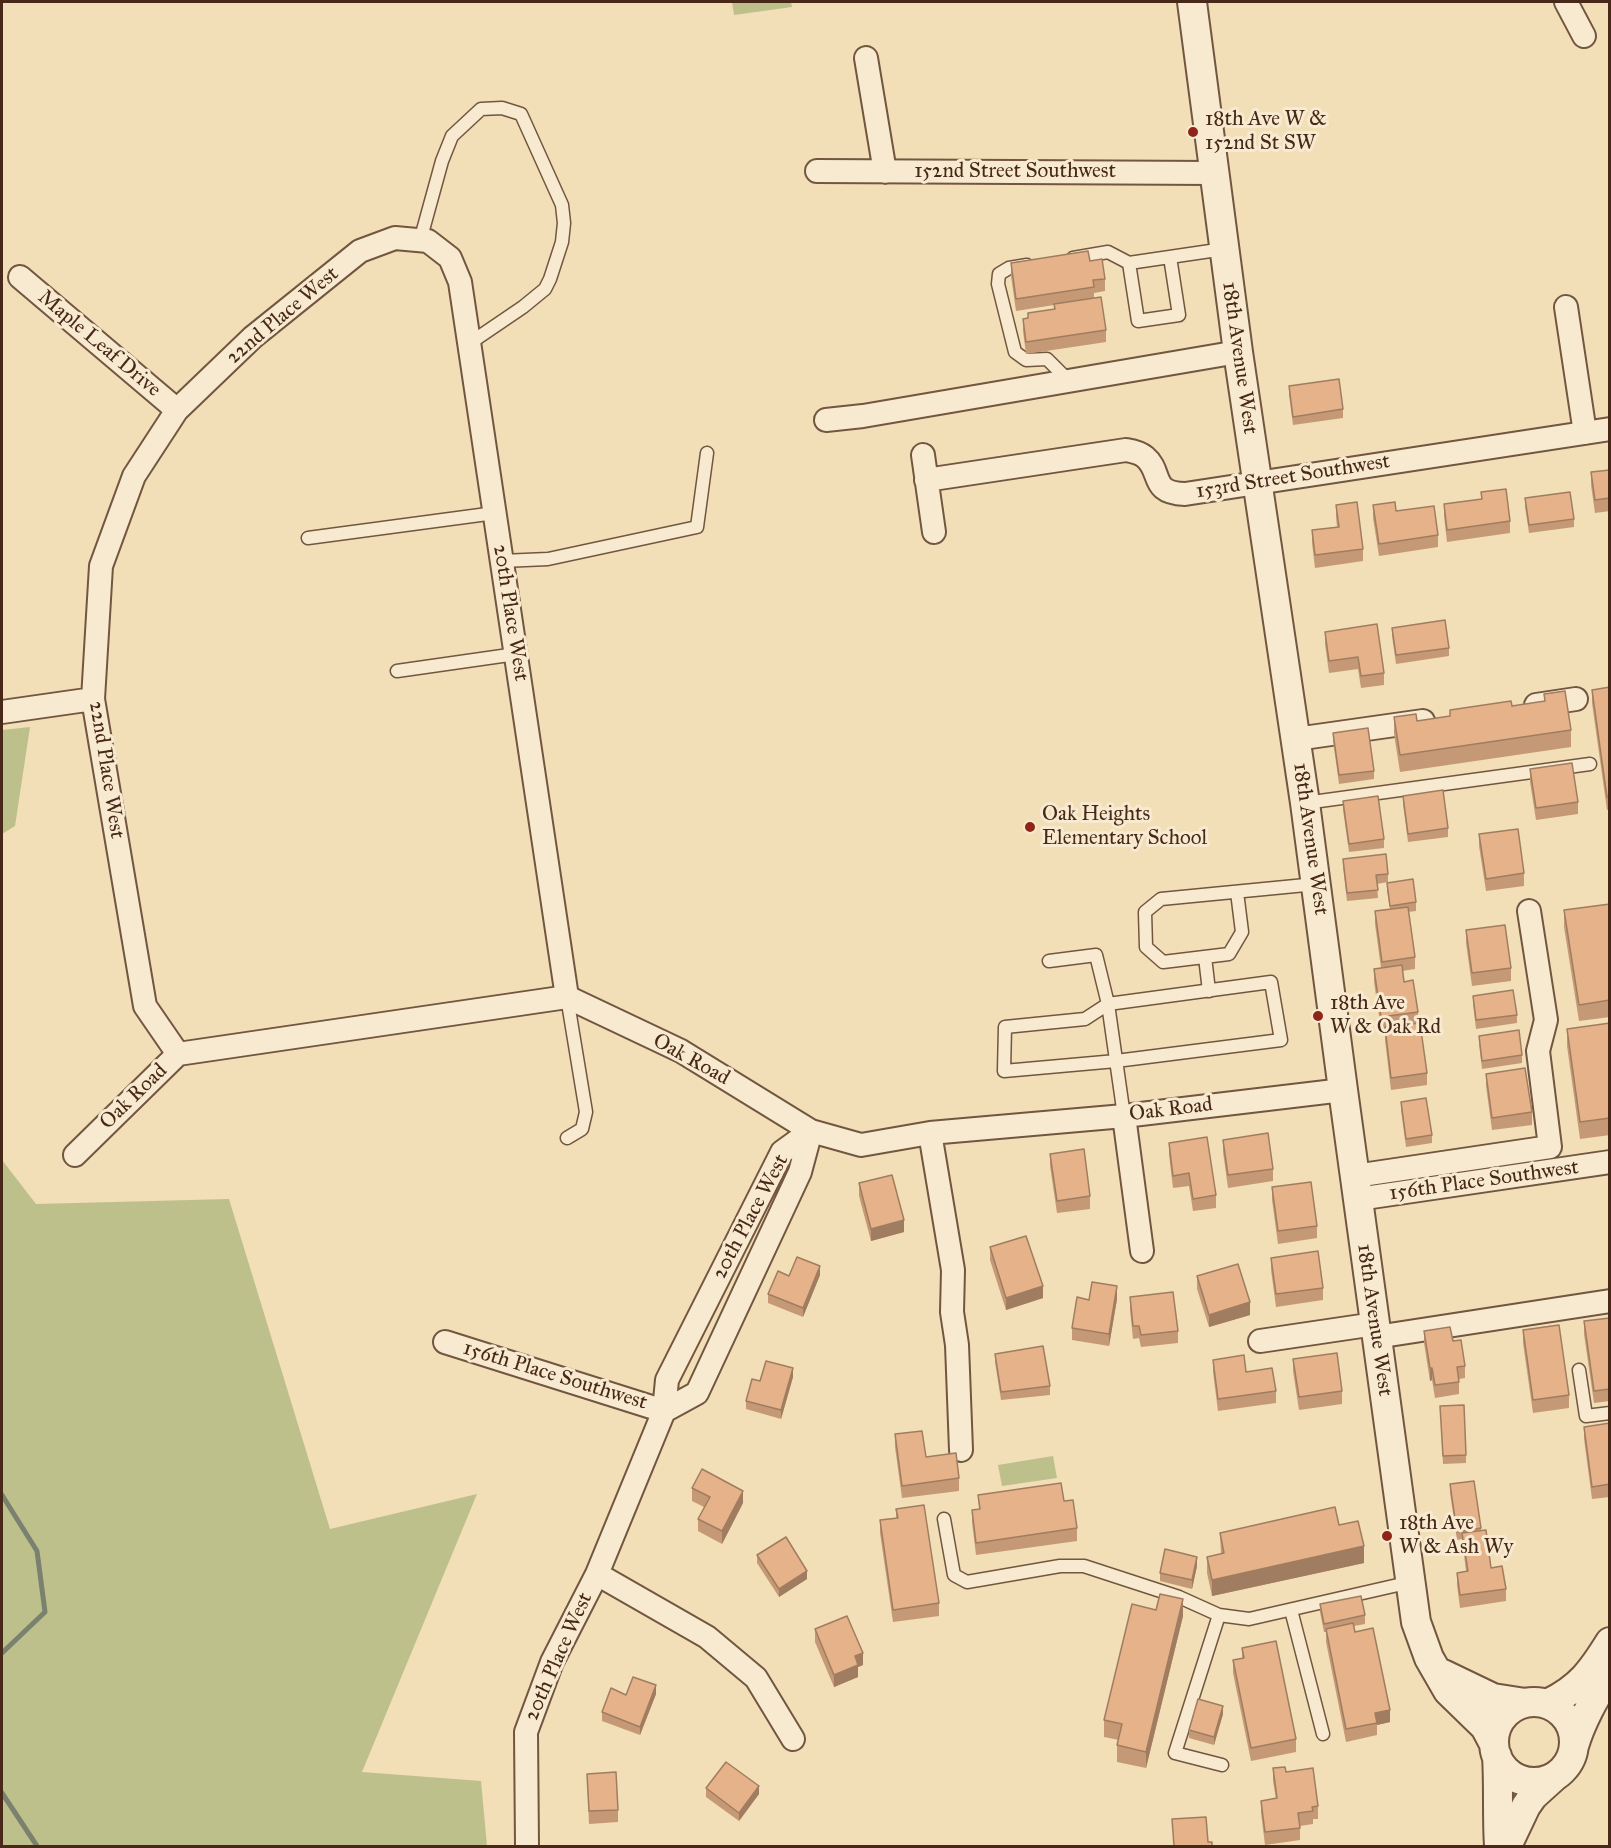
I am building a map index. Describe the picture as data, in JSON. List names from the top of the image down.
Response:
{
  "streets": {
    "street": [
      "152nd Street Southwest",
      "22nd Place West",
      "Maple Leaf Drive",
      "18th Avenue West",
      "153rd Street Southwest",
      "20th Place West",
      "Oak Road",
      "156th Place Southwest"
    ]
  },
  "crossings": [
    ["152nd Street Southwest", "18th Avenue West"],
    ["22nd Place West", "Maple Leaf Drive"],
    ["22nd Place West", "20th Place West"],
    ["22nd Place West", "Oak Road"],
    ["18th Avenue West", "153rd Street Southwest"],
    ["18th Avenue West", "Oak Road"],
    ["18th Avenue West", "156th Place Southwest"],
    ["20th Place West", "Oak Road"],
    ["20th Place West", "156th Place Southwest"]
  ],
  "places": [
    "18th Ave W & 152nd St SW",
    "Oak Heights Elementary School",
    "18th Ave W & Oak Rd",
    "18th Ave W & Ash Wy"
  ]
}
